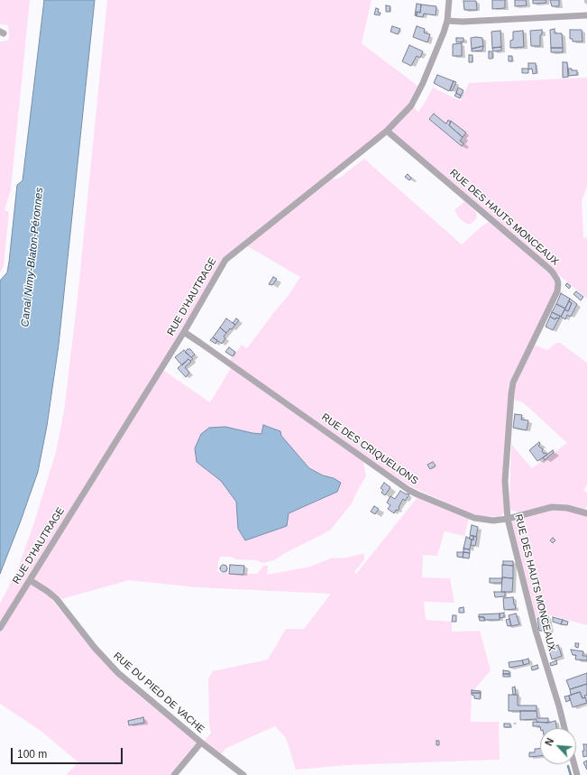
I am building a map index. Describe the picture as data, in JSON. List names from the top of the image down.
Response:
{
  "streets": {
    "street": [
      "RUE DES HAUTS MONCEAUX",
      "RUE D'HAUTRAGE",
      "RUE DES CRIQUELIONS",
      "RUE DU PIED DE VACHE"
    ]
  },
  "crossings": [
    ["RUE DES HAUTS MONCEAUX", "RUE D'HAUTRAGE"],
    ["RUE DES HAUTS MONCEAUX", "RUE DES CRIQUELIONS"],
    ["RUE D'HAUTRAGE", "RUE DES CRIQUELIONS"],
    ["RUE D'HAUTRAGE", "RUE DU PIED DE VACHE"]
  ],
  "water": ["Canal Nimy-Blaton-Péronnes"],
  "scale_bar": "100 m",
  "north": "top left"
}
